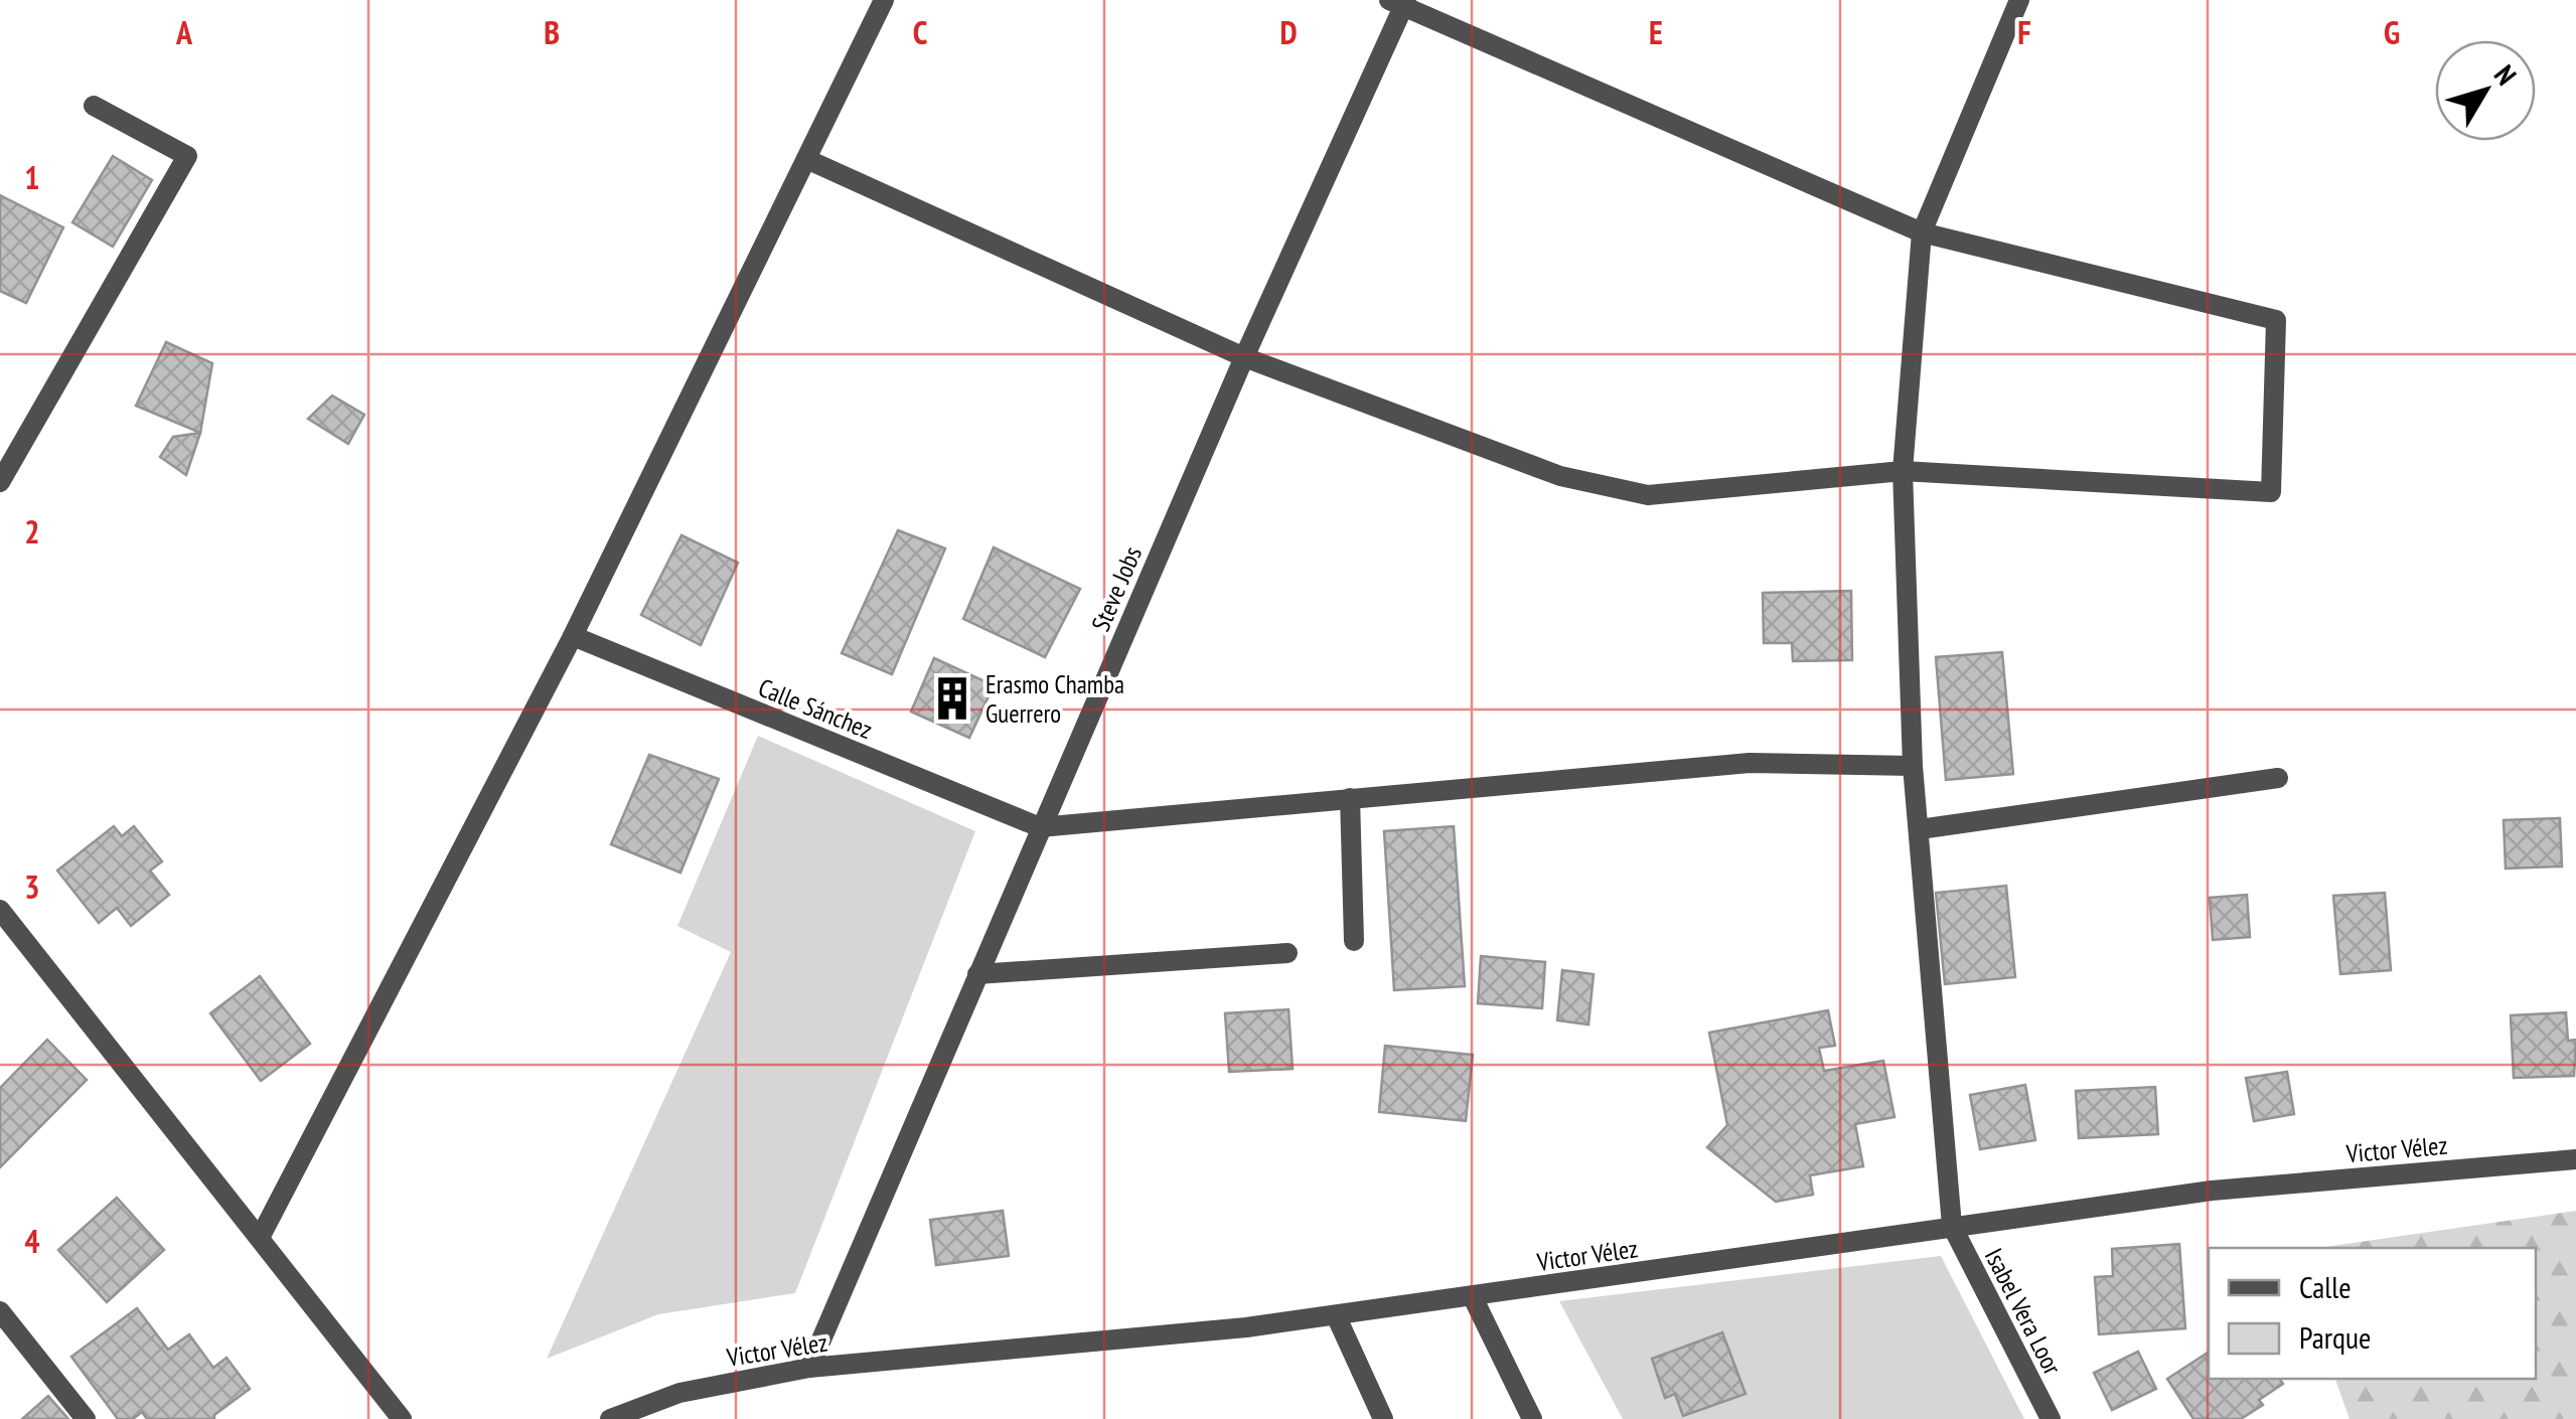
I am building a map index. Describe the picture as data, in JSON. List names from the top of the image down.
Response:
{
  "streets": {
    "street": [
      "Steve Jobs",
      "Calle Sánchez",
      "Victor Vélez",
      "Isabel Vera Loor"
    ]
  },
  "crossings": [
    ["Steve Jobs", "Calle Sánchez"],
    ["Steve Jobs", "Victor Vélez"],
    ["Victor Vélez", "Isabel Vera Loor"]
  ],
  "places": {
    "building": ["Erasmo Chamba Guerrero"]
  },
  "legend": ["Calle", "Parque"],
  "north": "top right",
  "grid": {
    "columns": [
      "A",
      "B",
      "C",
      "D",
      "E",
      "F",
      "G"
    ],
    "rows": [
      "1",
      "2",
      "3",
      "4"
    ]
  }
}
